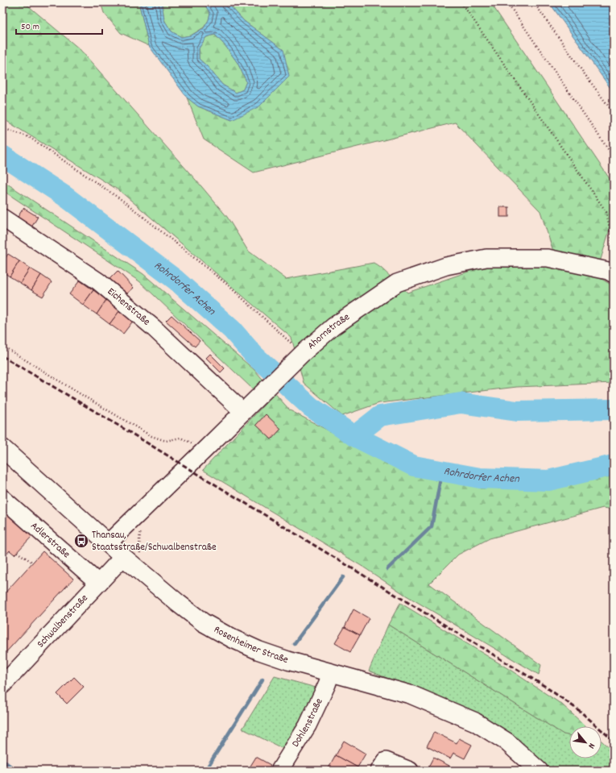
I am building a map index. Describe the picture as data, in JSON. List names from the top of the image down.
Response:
{
  "streets": {
    "main road": ["Rosenheimer Straße"],
    "street": [
      "Eichenstraße",
      "Ahornstraße",
      "Adlerstraße",
      "Schwalbenstraße",
      "Dohlenstraße"
    ]
  },
  "crossings": [
    ["Eichenstraße", "Ahornstraße"],
    ["Ahornstraße", "Rosenheimer Straße"],
    ["Adlerstraße", "Schwalbenstraße"],
    ["Schwalbenstraße", "Rosenheimer Straße"],
    ["Rosenheimer Straße", "Dohlenstraße"]
  ],
  "water": ["Rohrdorfer Achen"],
  "places": {
    "bus stop": ["Thansau, Staatsstraße/Schwalbenstraße"]
  },
  "scale_bar": "50 m",
  "north": "bottom right"
}
